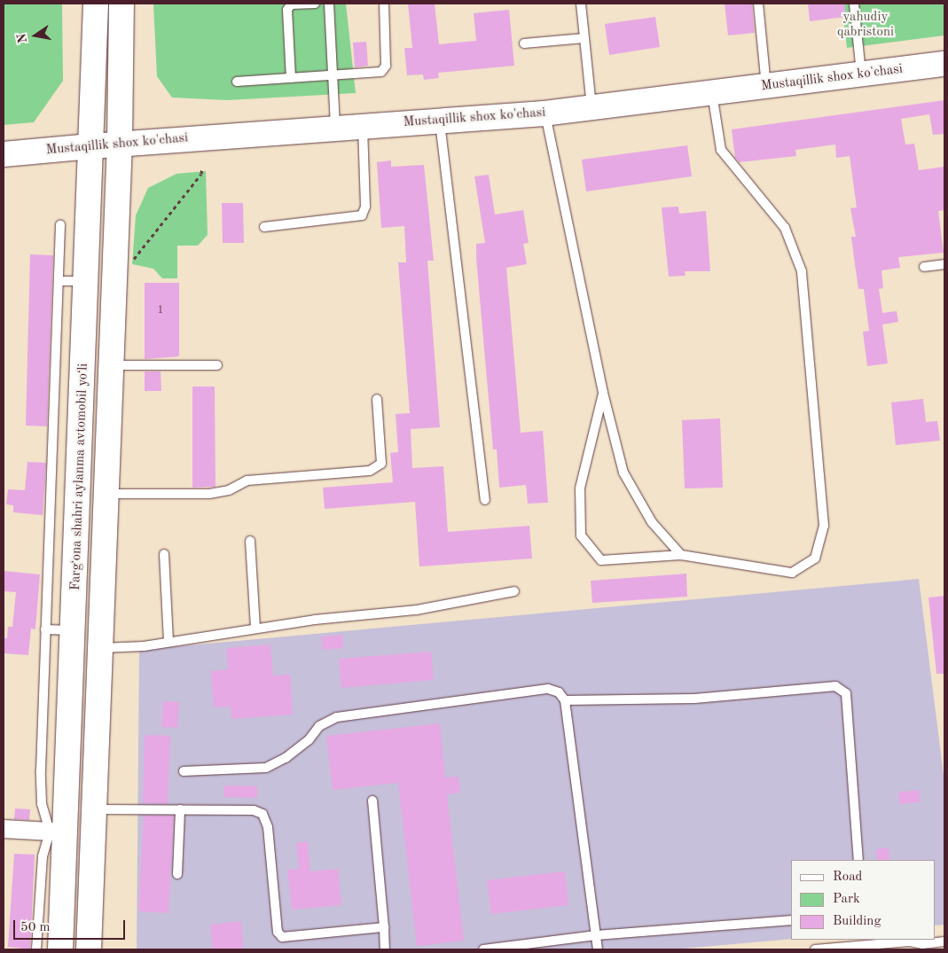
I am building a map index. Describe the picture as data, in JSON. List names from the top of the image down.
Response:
{
  "streets": {
    "main road": ["Mustaqillik shox ko'chasi", "Fargʻona shahri aylanma avtomobil yoʻli"]
  },
  "crossings": [
    ["Mustaqillik shox ko'chasi", "Fargʻona shahri aylanma avtomobil yoʻli"]
  ],
  "parks": ["yahudiy qabristoni"],
  "house_numbers": ["1"],
  "legend": ["Road", "Park", "Building"],
  "scale_bar": "50 m",
  "north": "left"
}
